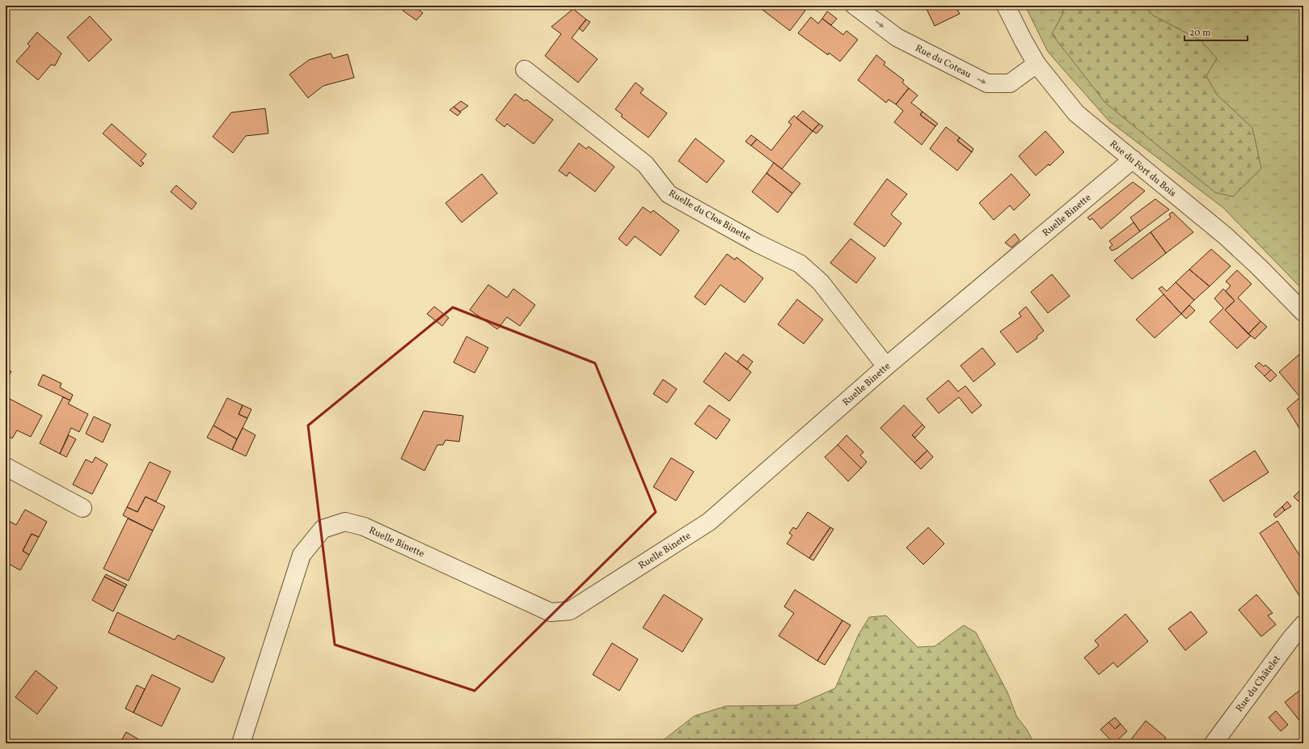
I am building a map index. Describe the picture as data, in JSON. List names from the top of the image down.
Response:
{
  "streets": {
    "street": [
      "Rue du Coteau",
      "Rue du Fort du Bois",
      "Ruelle du Clos Binette",
      "Ruelle Binette",
      "Rue du Châtelet"
    ]
  },
  "crossings": [
    ["Rue du Coteau", "Rue du Fort du Bois"],
    ["Rue du Fort du Bois", "Ruelle Binette"],
    ["Ruelle du Clos Binette", "Ruelle Binette"]
  ],
  "one_way": ["Rue du Coteau"],
  "scale_bar": "20 m"
}
